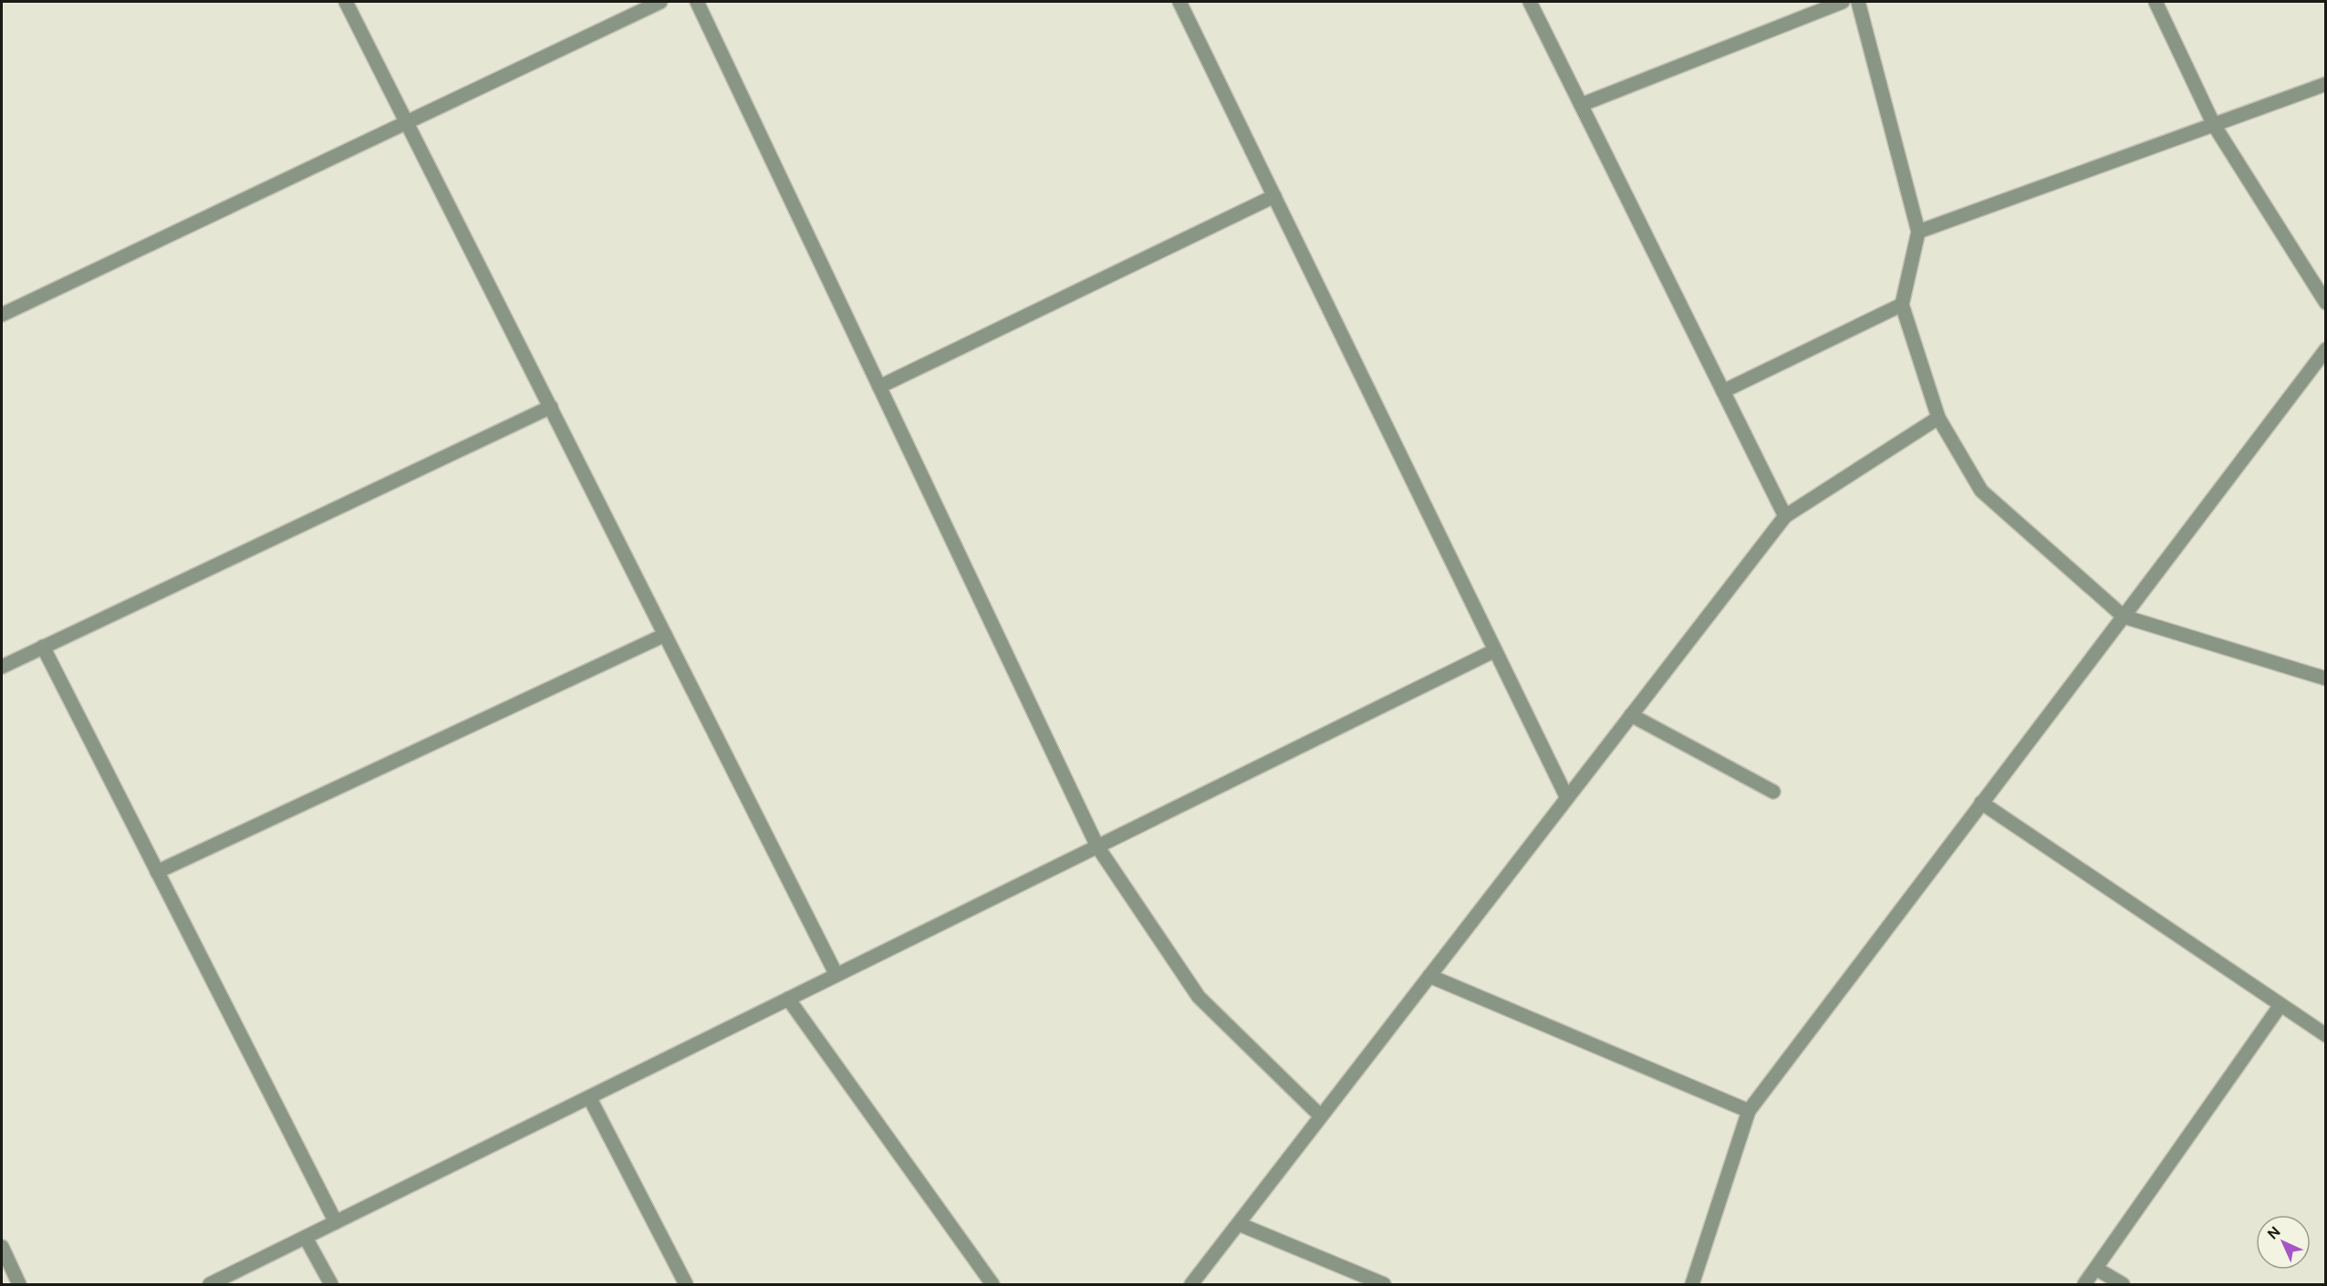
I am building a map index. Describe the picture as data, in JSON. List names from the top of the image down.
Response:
{
  "north": "top left"
}
